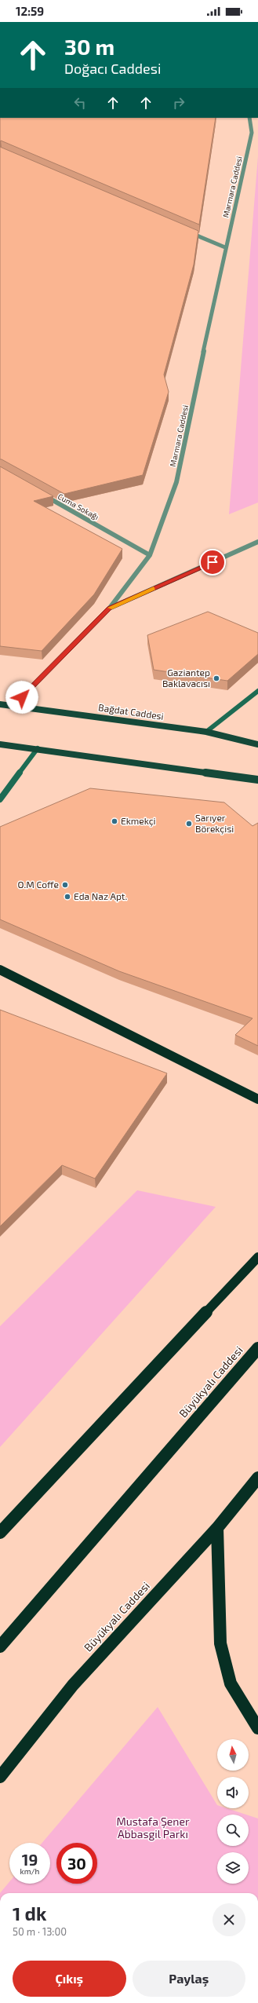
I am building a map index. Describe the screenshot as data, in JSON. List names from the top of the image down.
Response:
{
  "streets": {
    "highway": ["Büyükyalı Caddesi"],
    "main road": ["Bağdat Caddesi"],
    "street": ["Marmara Caddesi", "Cuma Sokağı"]
  },
  "crossings": [
    ["Marmara Caddesi", "Cuma Sokağı"],
    ["Marmara Caddesi", "Bağdat Caddesi"]
  ],
  "parks": ["Mustafa Şener Abbasgil Parkı"],
  "places": [
    "Gaziantep Baklavacısı",
    "Ekmekçi",
    "Sarıyer Börekçisi",
    "O.M Coffe",
    "Eda Naz Apt."
  ],
  "north": "top",
  "page": {
    "status": "12:59",
    "turn": ["30 m", "Doğacı Caddesi"],
    "speed": "19 km/h",
    "limit": "30",
    "heading": ["1 dk", "50 m · 13:00"],
    "buttons": ["Çıkış", "Paylaş"]
  }
}
